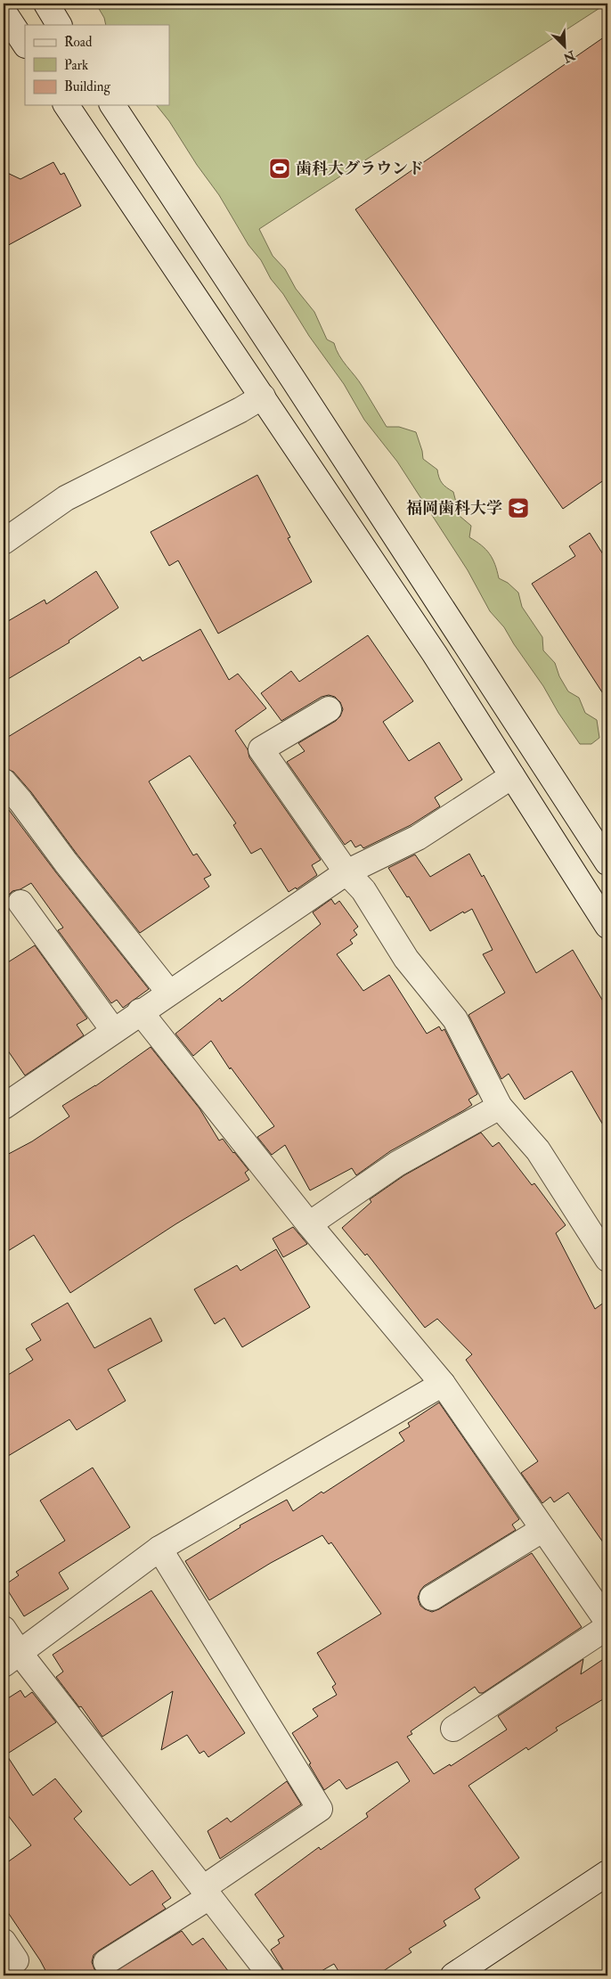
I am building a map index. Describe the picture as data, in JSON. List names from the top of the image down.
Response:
{
  "places": {
    "sports": ["歯科大グラウンド"],
    "school or university": ["福岡歯科大学"]
  },
  "legend": ["Road", "Park", "Building"],
  "north": "bottom right"
}
